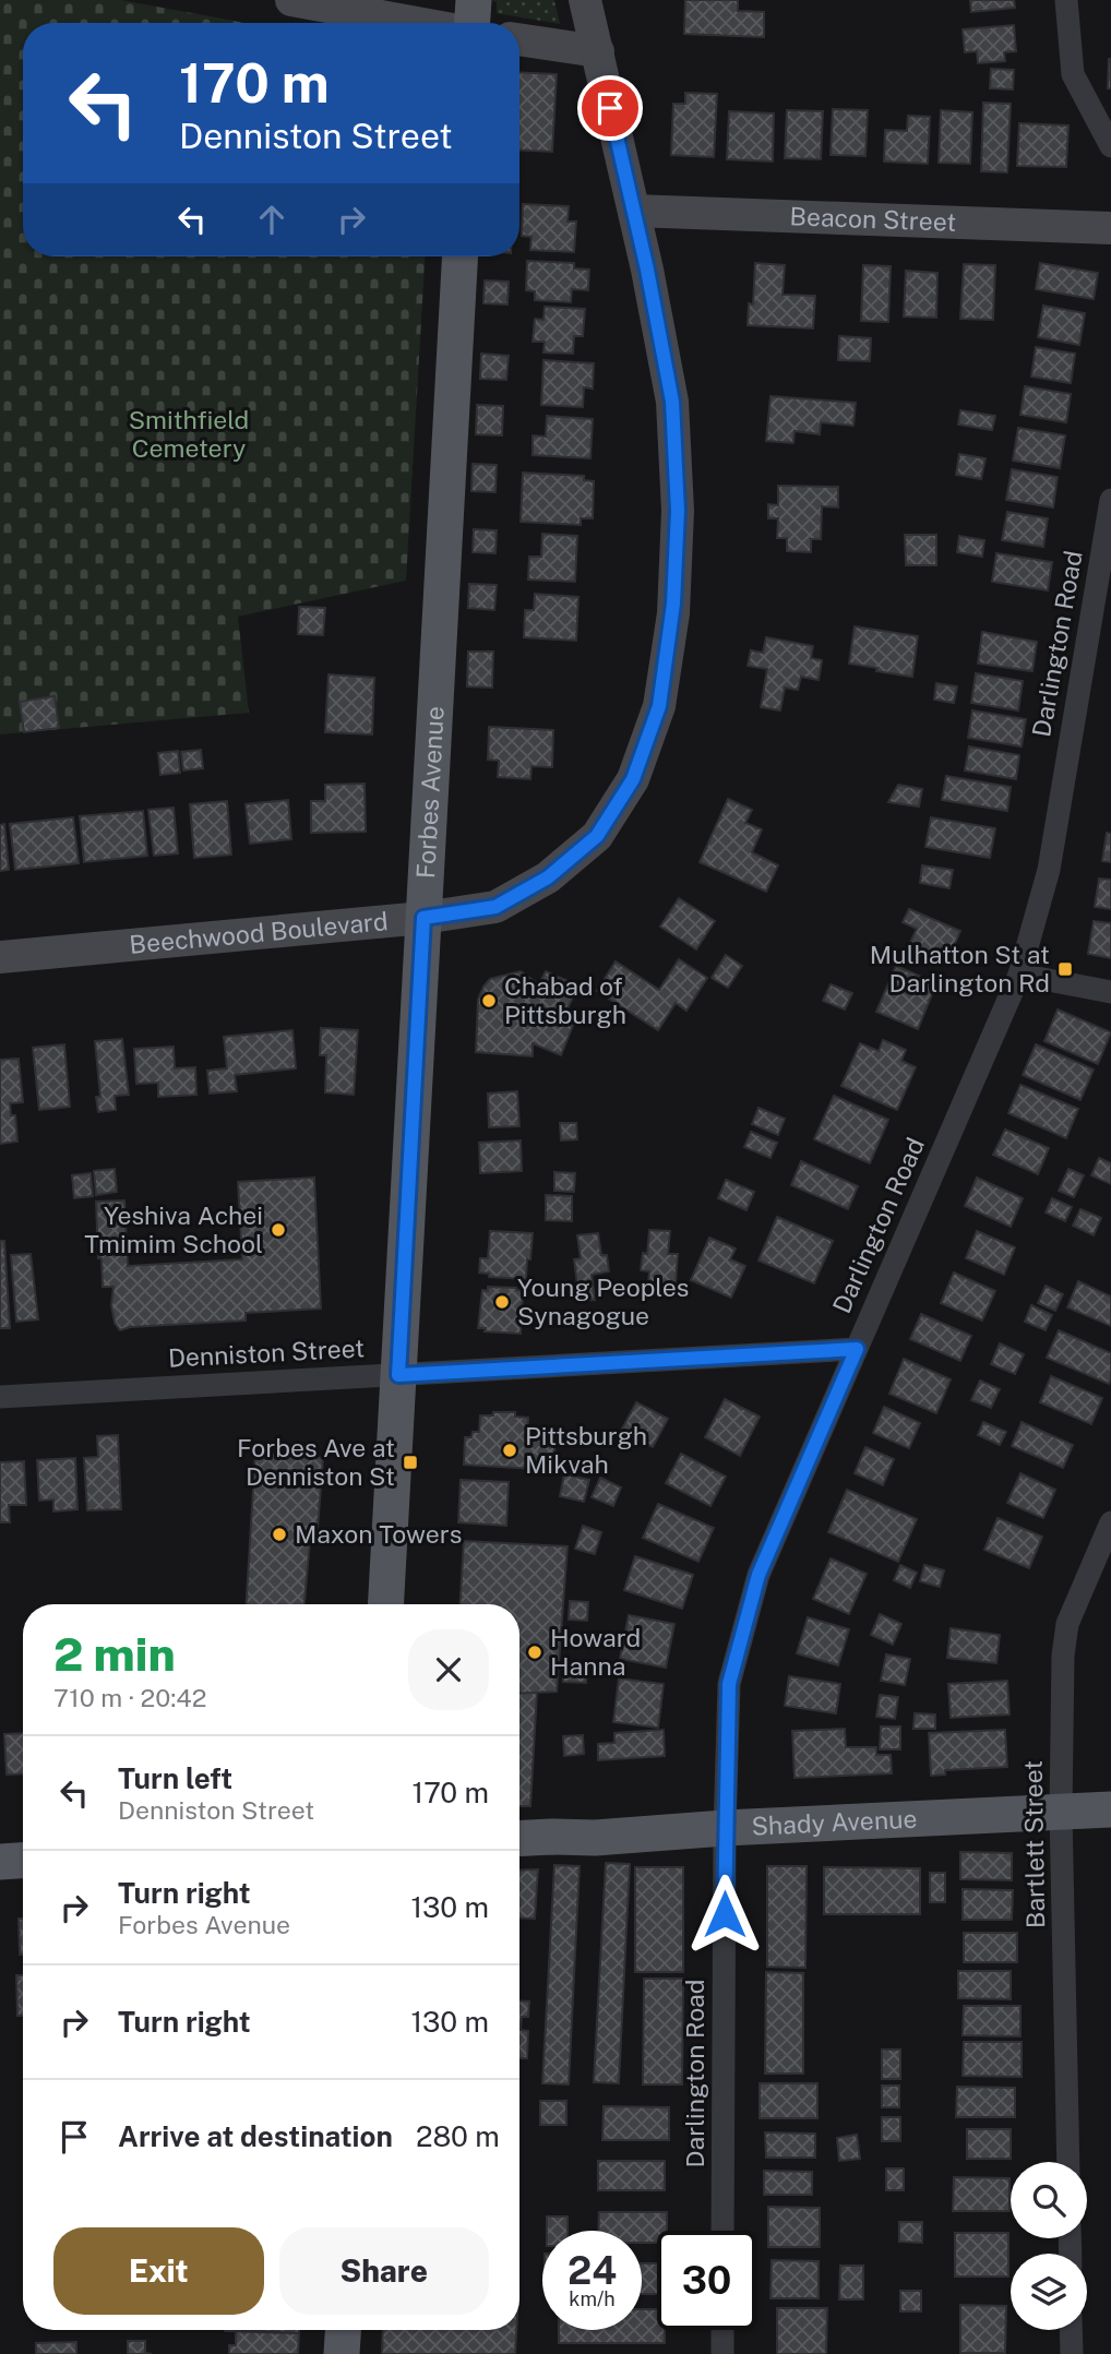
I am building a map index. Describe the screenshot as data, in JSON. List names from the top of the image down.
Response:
{
  "streets": {
    "main road": [
      "Beacon Street",
      "Forbes Avenue",
      "Beechwood Boulevard",
      "Shady Avenue"
    ],
    "street": ["Darlington Road", "Denniston Street", "Bartlett Street"]
  },
  "crossings": [
    ["Beacon Street", "Beechwood Boulevard"],
    ["Darlington Road", "Denniston Street"],
    ["Darlington Road", "Shady Avenue"],
    ["Forbes Avenue", "Beechwood Boulevard"],
    ["Forbes Avenue", "Denniston Street"],
    ["Shady Avenue", "Bartlett Street"]
  ],
  "parks": ["Smithfield Cemetery"],
  "places": {
    "transit": ["Mulhatton St at Darlington Rd", "Forbes Ave at Denniston St"],
    "other": [
      "Chabad of Pittsburgh",
      "Yeshiva Achei Tmimim School",
      "Young Peoples Synagogue",
      "Pittsburgh Mikvah",
      "Maxon Towers",
      "Howard Hanna"
    ]
  },
  "page": {
    "turn": ["170 m", "Denniston Street"],
    "heading": ["2 min", "710 m · 20:42"],
    "list": [
      {
        "name": "Turn left",
        "note": "Denniston Street",
        "value": "170 m"
      },
      {
        "name": "Turn right",
        "note": "Forbes Avenue",
        "value": "130 m"
      },
      {
        "name": "Turn right",
        "value": "130 m"
      },
      {
        "name": "Arrive at destination",
        "value": "280 m"
      }
    ],
    "buttons": ["Exit", "Share"],
    "speed": "24 km/h",
    "limit": "30"
  }
}
